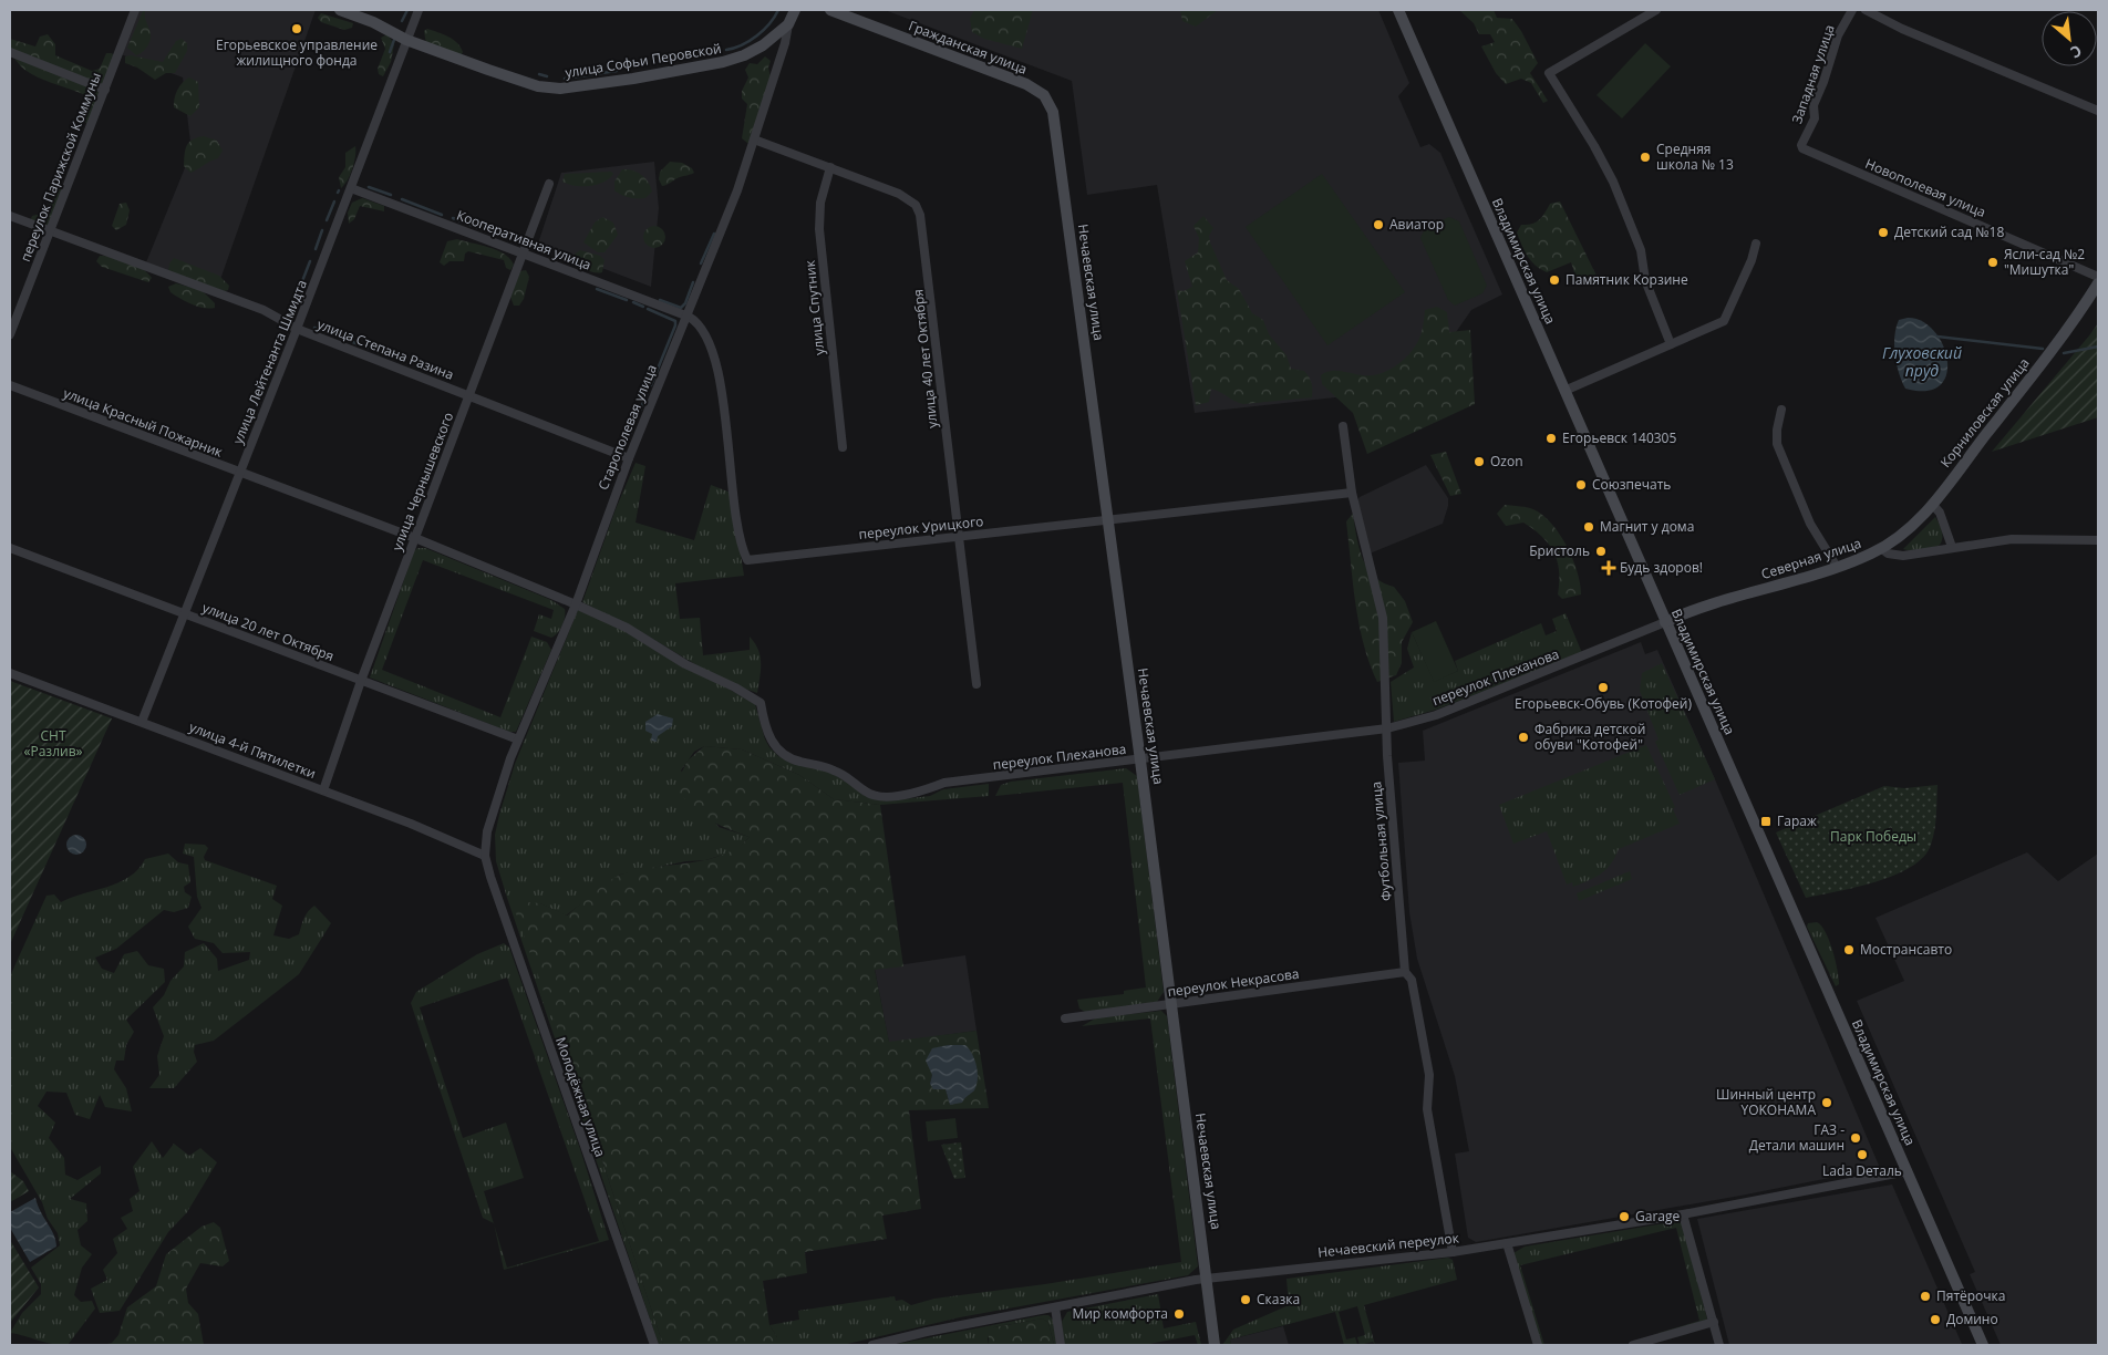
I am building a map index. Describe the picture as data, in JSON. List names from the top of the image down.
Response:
{
  "streets": {
    "street": [
      "Гражданская улица",
      "улица Софьи Перовской",
      "Западная улица",
      "переулок Парижской Коммуны",
      "Новополевая улица",
      "Кооперативная улица",
      "Владимирская улица",
      "Нечаевская улица",
      "улица Спутник",
      "улица Степана Разина",
      "улица 40 лет Октября",
      "улица Лейтенанта Шмидта",
      "Корниловская улица",
      "улица Красный Пожарник",
      "Старополевая улица",
      "улица Чернышевского",
      "переулок Урицкого",
      "Северная улица",
      "улица 20 лет Октября",
      "переулок Плеханова",
      "улица 4-й Пятилетки",
      "Футбольная улица",
      "переулок Некрасова",
      "Молодёжная улица",
      "Нечаевский переулок"
    ]
  },
  "crossings": [
    ["Гражданская улица", "Нечаевская улица"],
    ["улица Софьи Перовской", "улица Лейтенанта Шмидта"],
    ["улица Софьи Перовской", "Старополевая улица"],
    ["Западная улица", "Новополевая улица"],
    ["переулок Парижской Коммуны", "улица Степана Разина"],
    ["Кооперативная улица", "улица Лейтенанта Шмидта"],
    ["Кооперативная улица", "Старополевая улица"],
    ["Кооперативная улица", "улица Чернышевского"],
    ["Кооперативная улица", "переулок Урицкого"],
    ["Владимирская улица", "Северная улица"],
    ["Владимирская улица", "переулок Плеханова"],
    ["Владимирская улица", "Нечаевский переулок"],
    ["Нечаевская улица", "переулок Урицкого"],
    ["Нечаевская улица", "переулок Плеханова"],
    ["Нечаевская улица", "переулок Некрасова"],
    ["Нечаевская улица", "Нечаевский переулок"],
    ["улица Спутник", "улица 40 лет Октября"],
    ["улица Степана Разина", "улица Лейтенанта Шмидта"],
    ["улица Степана Разина", "Старополевая улица"],
    ["улица Степана Разина", "улица Чернышевского"],
    ["улица 40 лет Октября", "Старополевая улица"],
    ["улица 40 лет Октября", "переулок Урицкого"],
    ["улица Лейтенанта Шмидта", "улица Красный Пожарник"],
    ["улица Лейтенанта Шмидта", "улица 20 лет Октября"],
    ["улица Лейтенанта Шмидта", "улица 4-й Пятилетки"],
    ["Корниловская улица", "Северная улица"],
    ["улица Красный Пожарник", "Старополевая улица"],
    ["улица Красный Пожарник", "улица Чернышевского"],
    ["улица Красный Пожарник", "переулок Плеханова"],
    ["Старополевая улица", "переулок Урицкого"],
    ["Старополевая улица", "улица 20 лет Октября"],
    ["Старополевая улица", "переулок Плеханова"],
    ["Старополевая улица", "улица 4-й Пятилетки"],
    ["Старополевая улица", "Молодёжная улица"],
    ["улица Чернышевского", "улица 20 лет Октября"],
    ["улица Чернышевского", "улица 4-й Пятилетки"],
    ["переулок Урицкого", "Футбольная улица"],
    ["Северная улица", "переулок Плеханова"],
    ["переулок Плеханова", "Футбольная улица"],
    ["улица 4-й Пятилетки", "Молодёжная улица"],
    ["Футбольная улица", "переулок Некрасова"],
    ["Футбольная улица", "Нечаевский переулок"]
  ],
  "water": ["Глуховский пруд"],
  "parks": ["СНТ «Разлив»", "Парк Победы"],
  "places": {
    "other": [
      "Егорьевское управление жилищного фонда",
      "Средняя школа № 13",
      "Авиатор",
      "Детский сад №18",
      "Ясли-сад №2 \"Мишутка\"",
      "Памятник Корзине",
      "Егорьевск 140305",
      "Ozon",
      "Союзпечать",
      "Магнит у дома",
      "Бристоль",
      "Егорьевск-Обувь (Котофей)",
      "Фабрика детской обуви \"Котофей\"",
      "Мострансавто",
      "Шинный центр YOKOHAMA",
      "ГАЗ - Детали машин",
      "Lada Dеталь",
      "Garage",
      "Пятёрочка",
      "Сказка",
      "Мир комфорта",
      "Домино"
    ],
    "health": ["Будь здоров!"],
    "transit": ["Гараж"]
  },
  "north": "bottom right"
}
